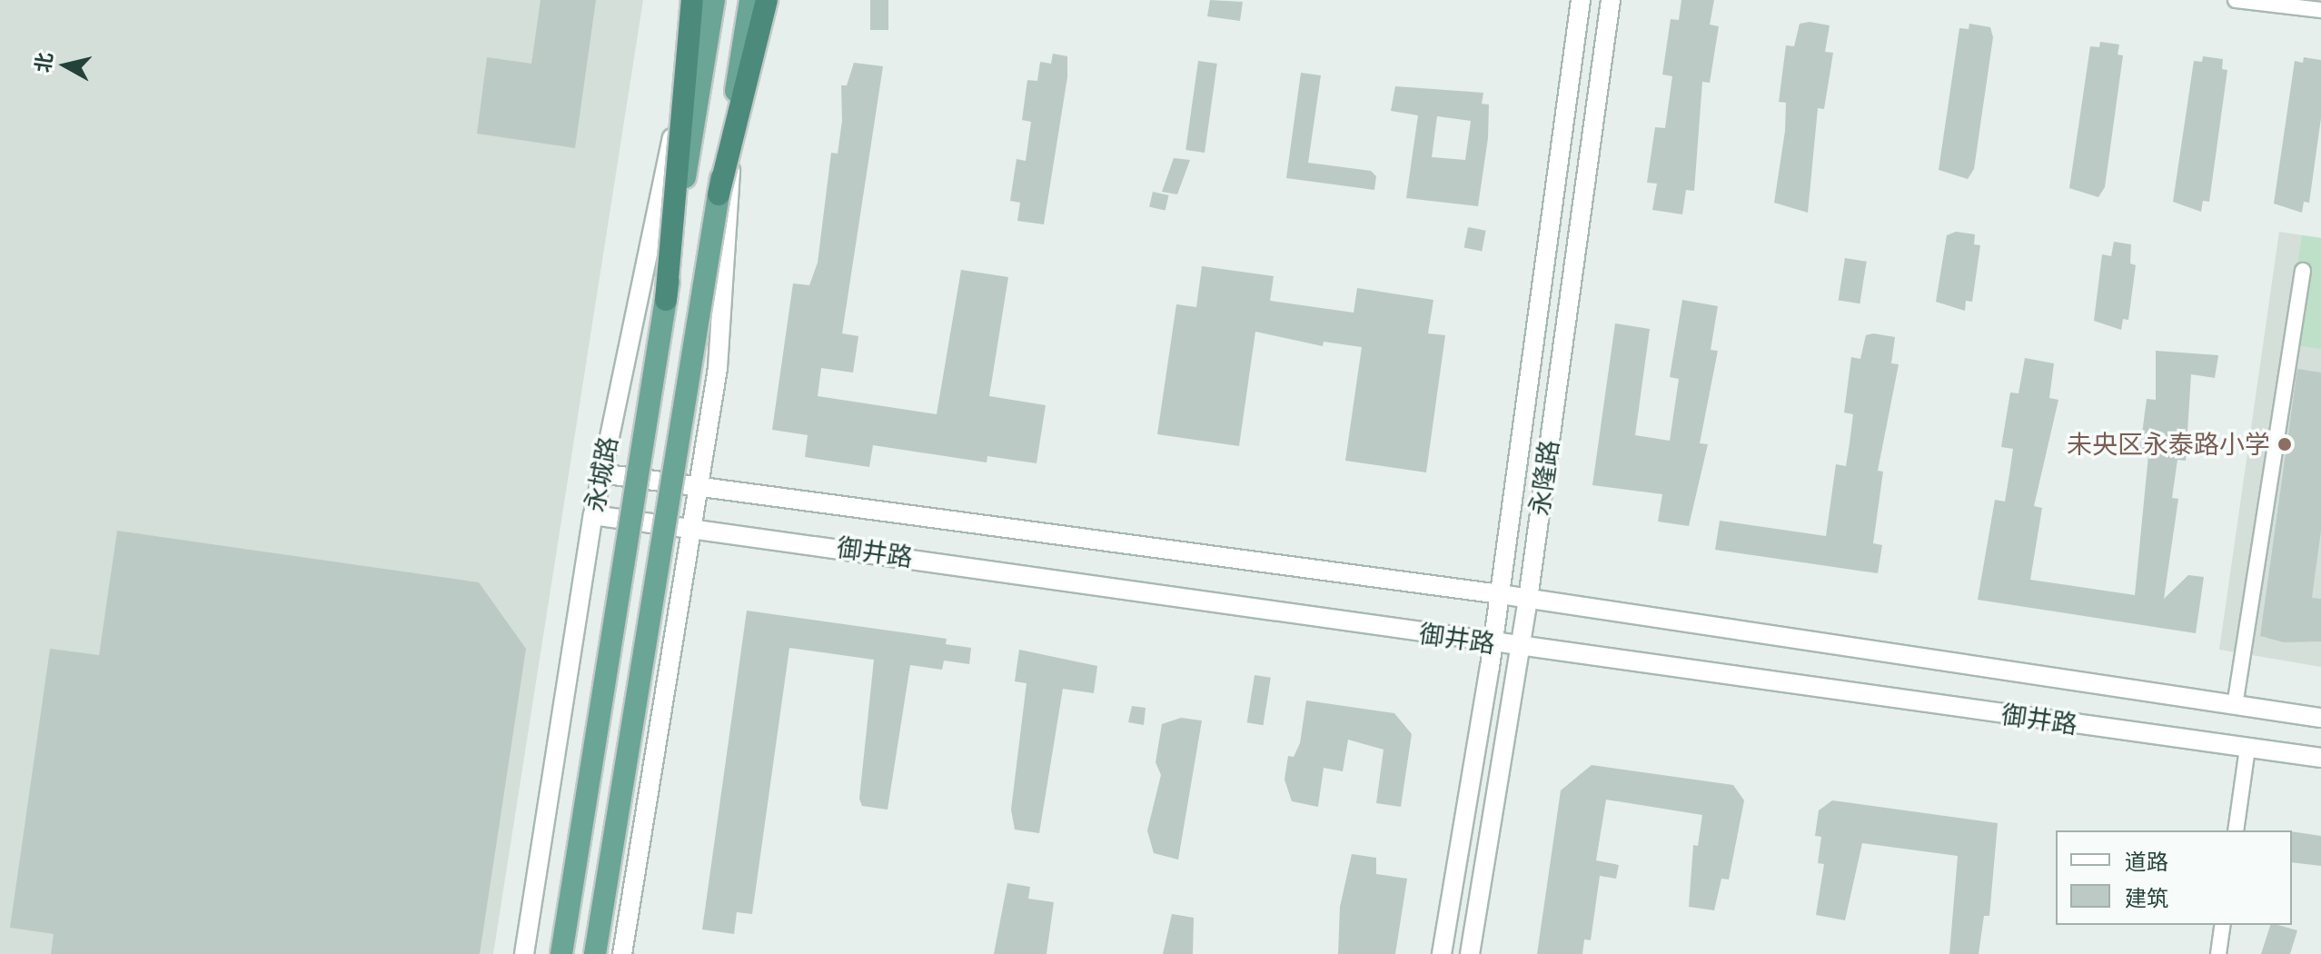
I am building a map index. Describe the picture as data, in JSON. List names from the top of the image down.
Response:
{
  "streets": {
    "street": ["永城路", "永隆路", "御井路"]
  },
  "crossings": [
    ["永城路", "御井路"],
    ["永隆路", "御井路"]
  ],
  "places": ["未央区永泰路小学"],
  "legend": ["道路", "建筑"],
  "north": "left"
}
